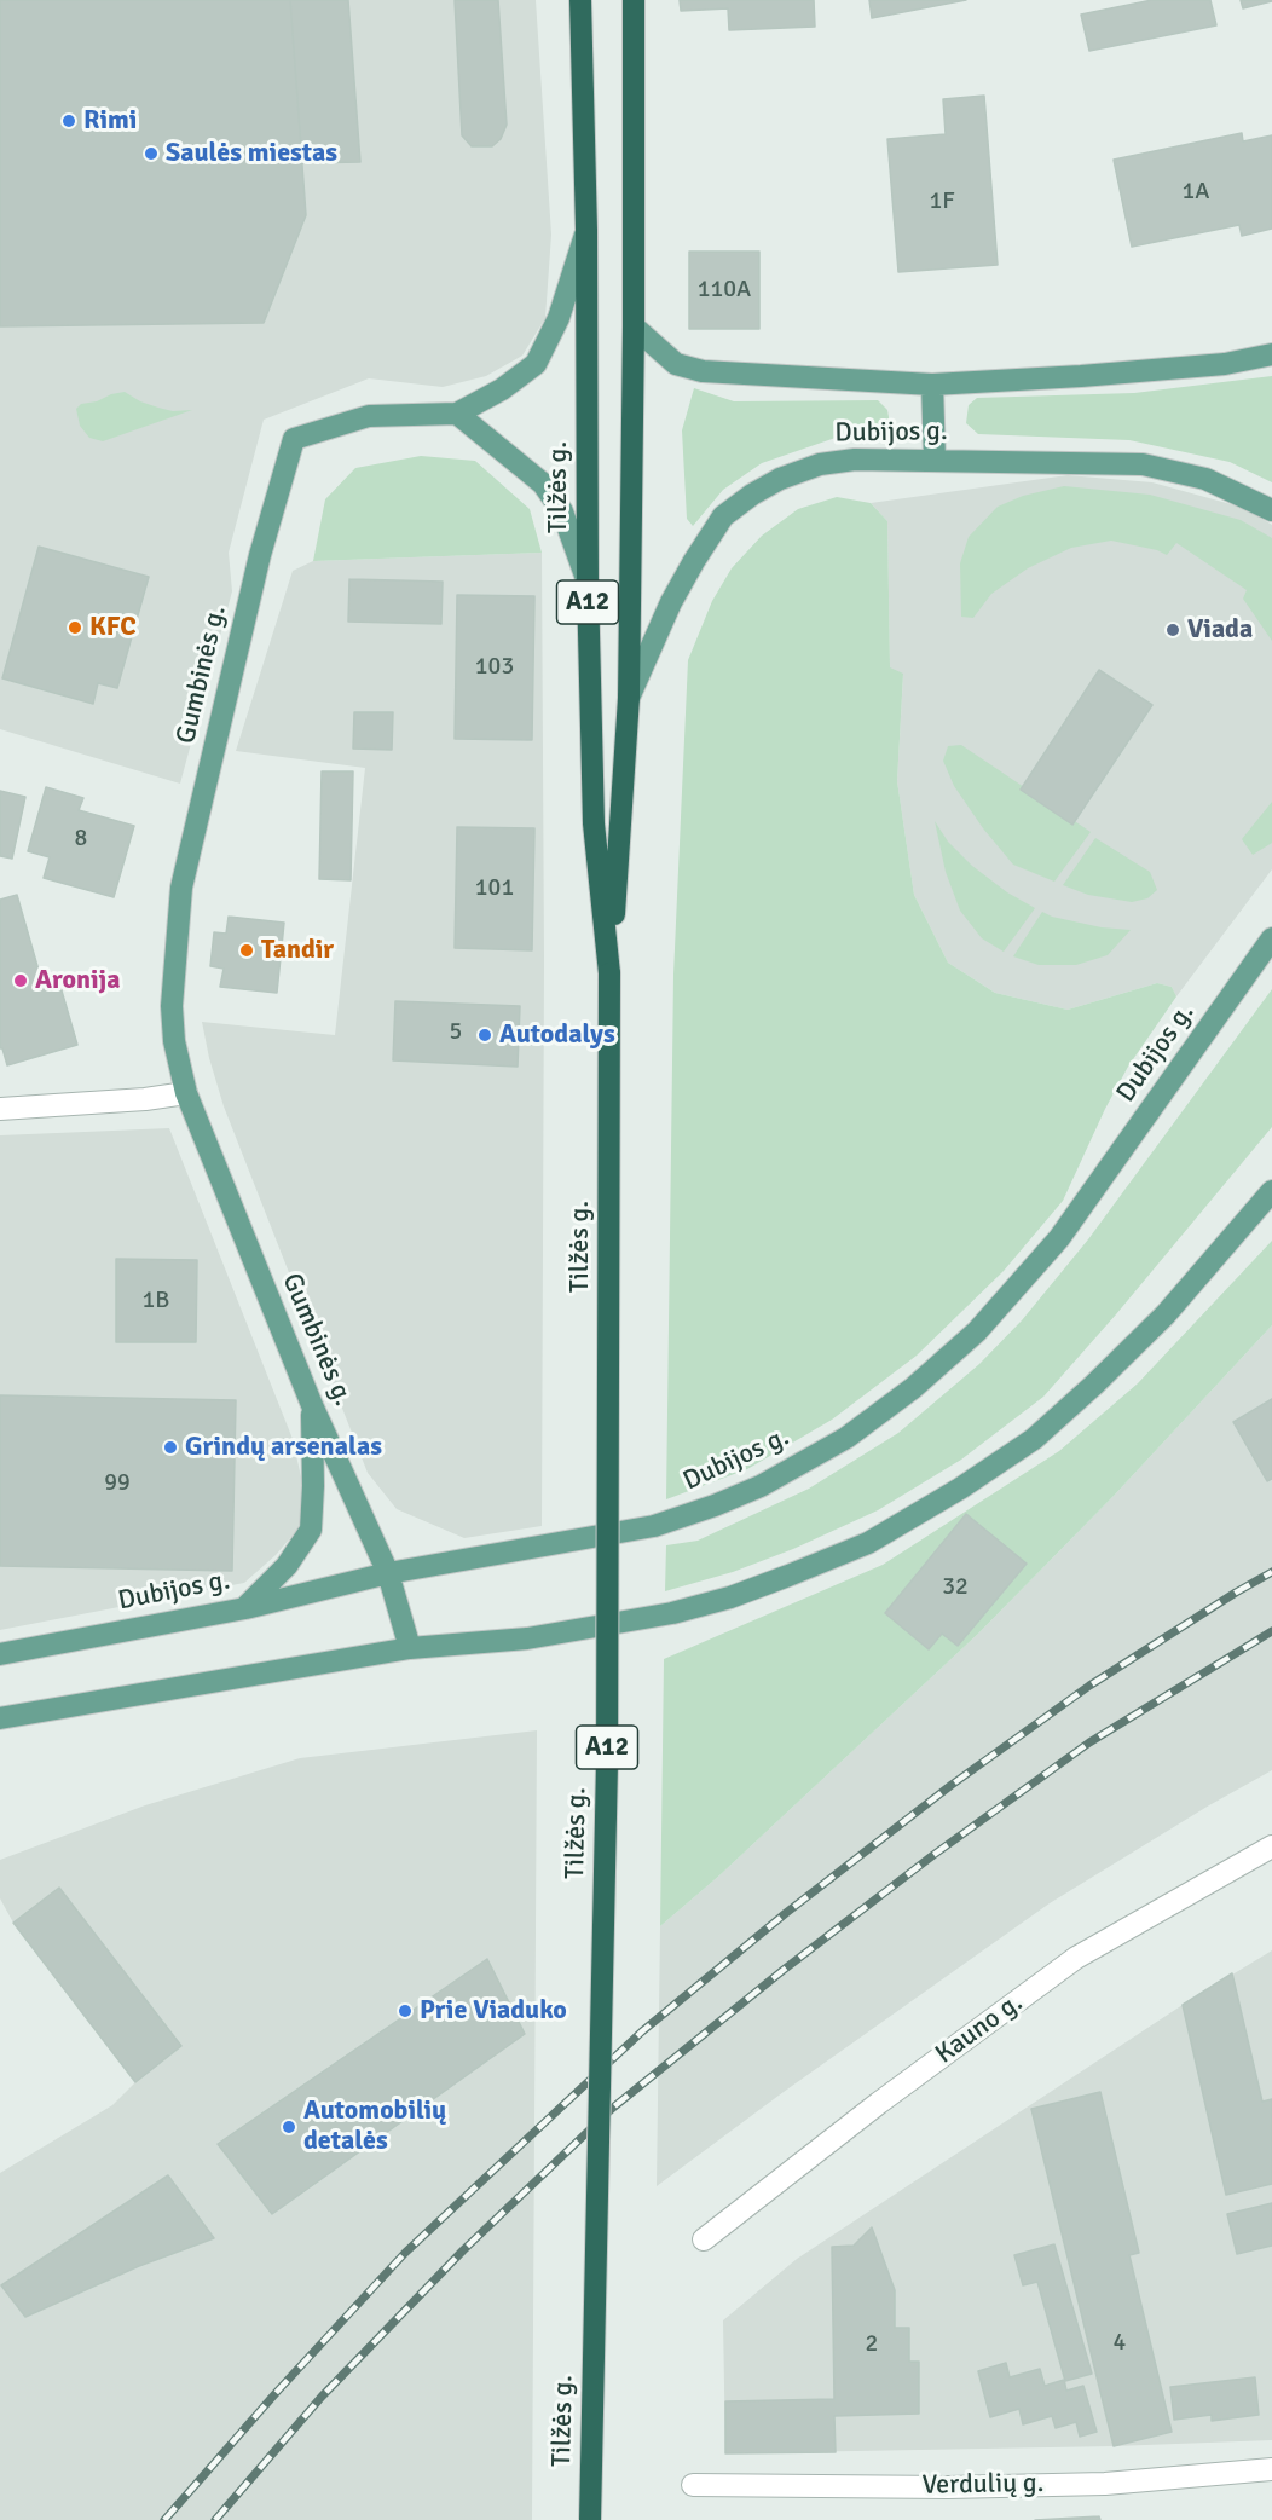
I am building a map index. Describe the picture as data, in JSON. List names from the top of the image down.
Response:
{
  "streets": {
    "highway": ["Tilžės g.", "A12"],
    "main road": ["Dubijos g.", "Gumbinės g."],
    "street": ["Kauno g.", "Verdulių g."]
  },
  "crossings": [
    ["Dubijos g.", "Tilžės g."],
    ["Dubijos g.", "Gumbinės g."]
  ],
  "places": [
    "Rimi",
    "Saulės miestas",
    "KFC",
    "Viada",
    "Tandir",
    "Aronija",
    "Autodalys",
    "Grindų arsenalas",
    "Prie Viaduko",
    "Automobilių detalės"
  ],
  "house_numbers": [
    "1A",
    "1F",
    "110A",
    "103",
    "8",
    "101",
    "5",
    "1B",
    "99",
    "32",
    "4",
    "2"
  ]
}
